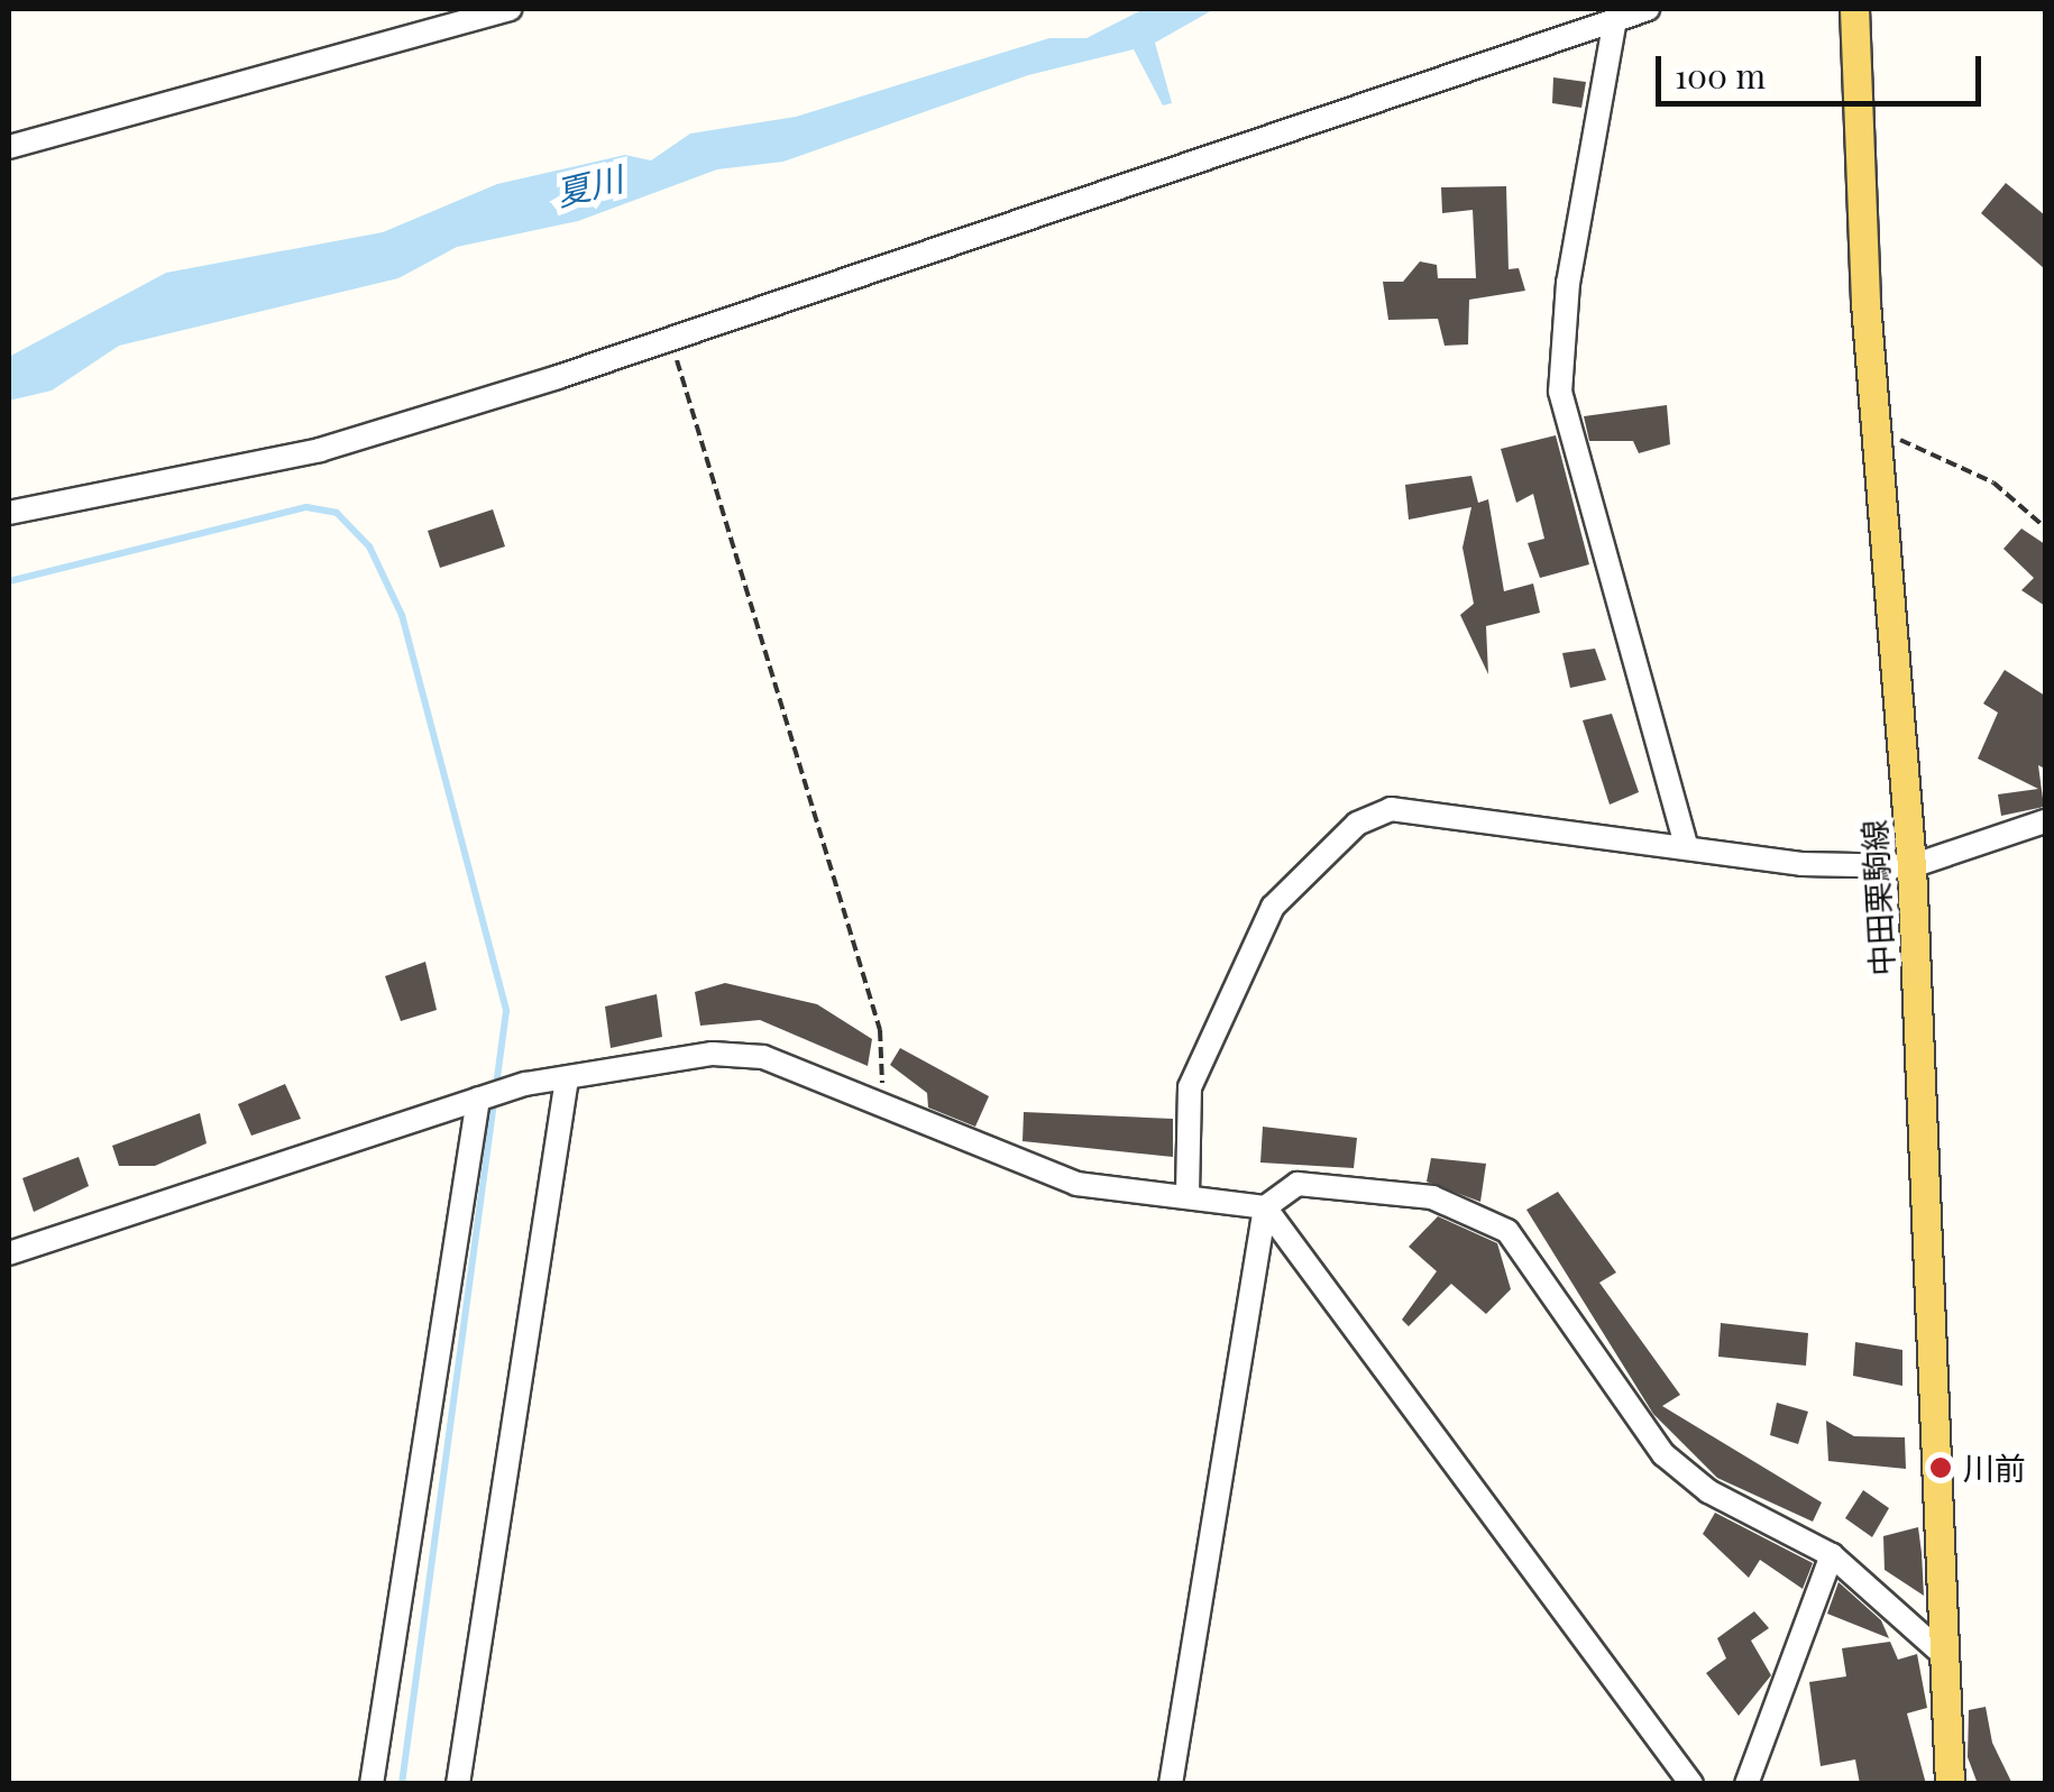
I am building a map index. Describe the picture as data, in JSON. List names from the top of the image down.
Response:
{
  "streets": {
    "main road": ["中田栗駒線"]
  },
  "water": ["夏川"],
  "places": ["川前"],
  "scale_bar": "100 m"
}
